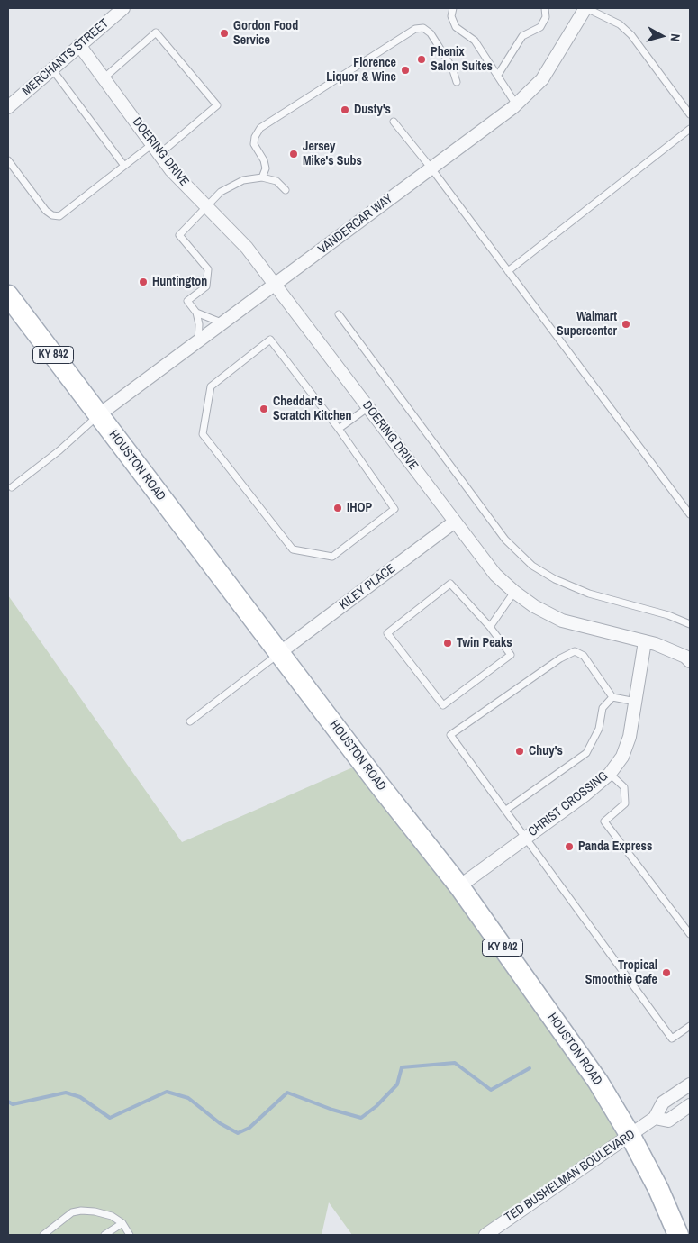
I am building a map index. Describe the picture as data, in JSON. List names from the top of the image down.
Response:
{
  "streets": {
    "main road": ["KY 842", "HOUSTON ROAD"],
    "street": [
      "MERCHANTS STREET",
      "DOERING DRIVE",
      "VANDERCAR WAY",
      "KILEY PLACE",
      "CHRIST CROSSING",
      "TED BUSHELMAN BOULEVARD"
    ]
  },
  "crossings": [
    ["MERCHANTS STREET", "DOERING DRIVE"],
    ["DOERING DRIVE", "VANDERCAR WAY"],
    ["DOERING DRIVE", "KILEY PLACE"],
    ["DOERING DRIVE", "CHRIST CROSSING"],
    ["VANDERCAR WAY", "HOUSTON ROAD"],
    ["HOUSTON ROAD", "KILEY PLACE"],
    ["HOUSTON ROAD", "CHRIST CROSSING"],
    ["HOUSTON ROAD", "TED BUSHELMAN BOULEVARD"]
  ],
  "places": [
    "Gordon Food Service",
    "Phenix Salon Suites",
    "Florence Liquor & Wine",
    "Dusty's",
    "Jersey Mike's Subs",
    "Huntington",
    "Walmart Supercenter",
    "Cheddar's Scratch Kitchen",
    "IHOP",
    "Twin Peaks",
    "Chuy's",
    "Panda Express",
    "Tropical Smoothie Cafe"
  ],
  "north": "right"
}
